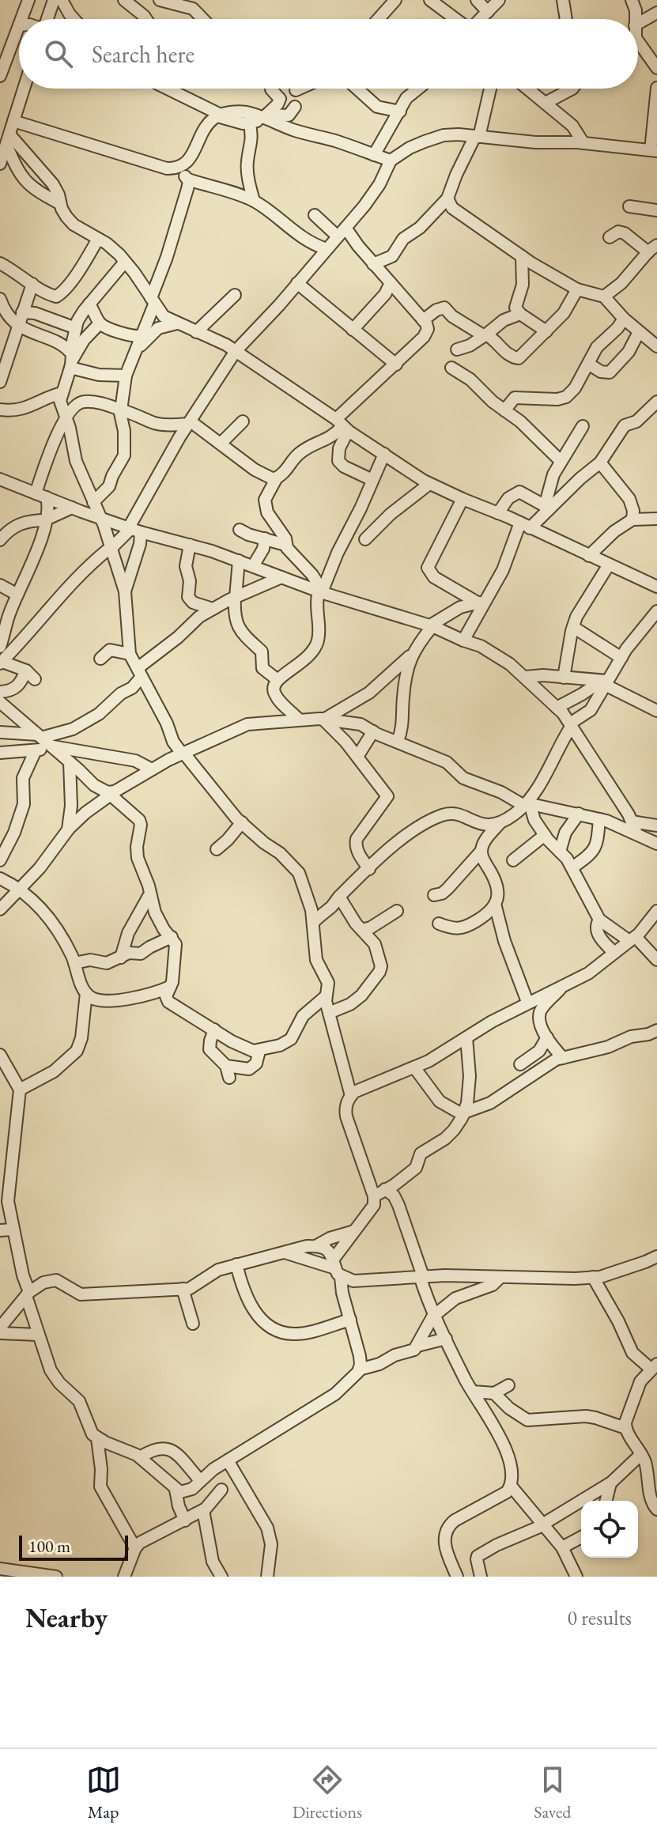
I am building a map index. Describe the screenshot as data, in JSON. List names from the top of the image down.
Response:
{
  "scale_bar": "100 m",
  "page": {
    "search": "Search here",
    "scale": "100 m",
    "heading": ["Nearby", "0 results"],
    "nav": ["Map", "Directions", "Saved"]
  }
}
